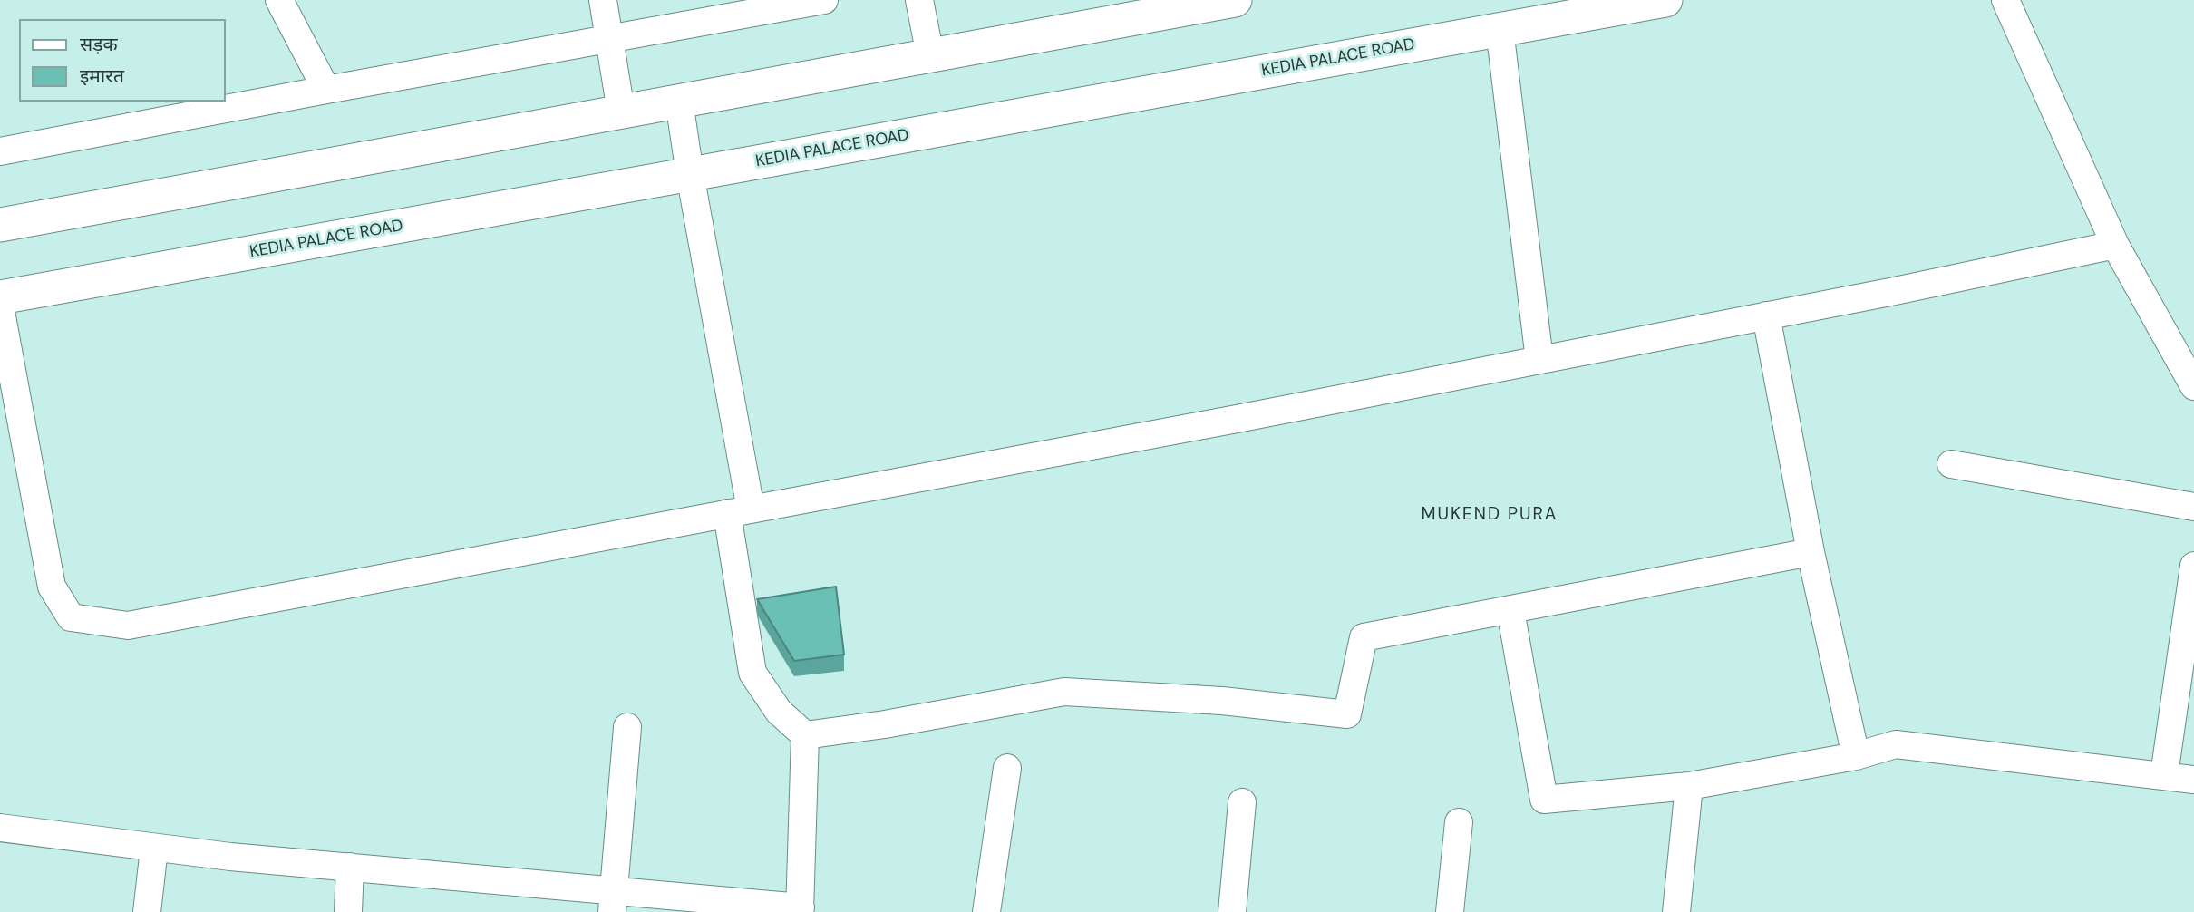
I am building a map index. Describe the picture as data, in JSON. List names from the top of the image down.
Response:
{
  "streets": {
    "street": ["KEDIA PALACE ROAD"]
  },
  "districts": ["MUKEND PURA"],
  "legend": ["सड़क", "इमारत"]
}
